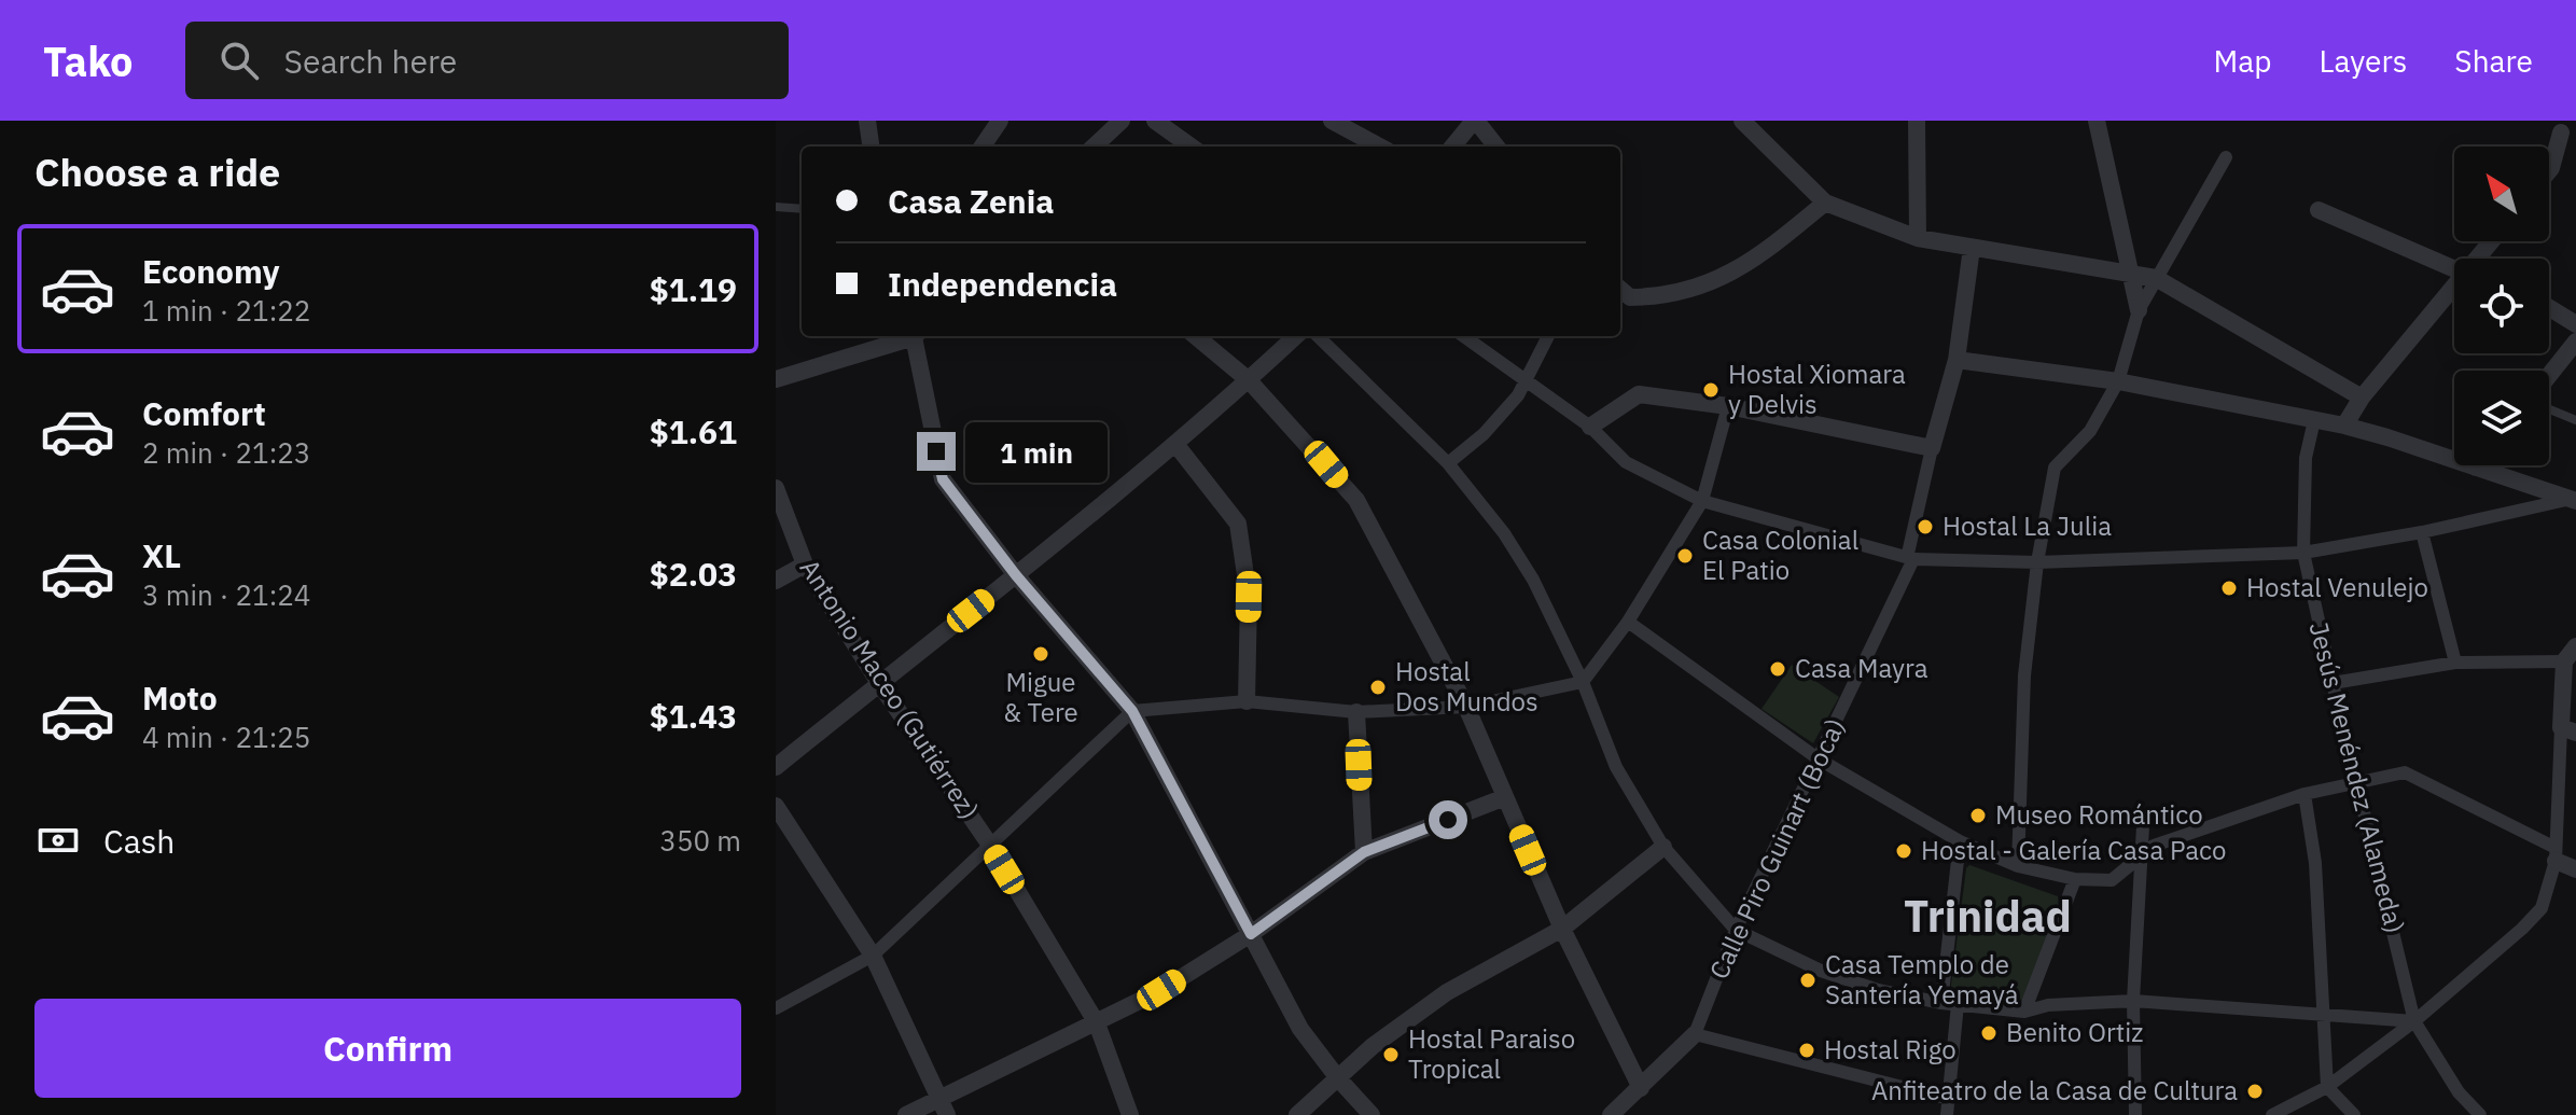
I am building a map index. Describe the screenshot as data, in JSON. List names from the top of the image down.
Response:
{
  "streets": {
    "street": ["Antonio Maceo (Gutiérrez)", "Jesús Menéndez (Alameda)", "Calle Piro Guinart (Boca)"]
  },
  "districts": ["Trinidad"],
  "places": [
    "Hostal Xiomara y Delvis",
    "Hostal La Julia",
    "Casa Colonial El Patio",
    "Hostal Venulejo",
    "Migue & Tere",
    "Casa Mayra",
    "Hostal Dos Mundos",
    "Museo Romántico",
    "Hostal - Galería Casa Paco",
    "Casa Templo de Santería Yemayá",
    "Benito Ortiz",
    "Hostal Rigo",
    "Hostal Paraiso Tropical",
    "Anfiteatro de la Casa de Cultura"
  ],
  "north": "top left",
  "page": {
    "header": "Tako",
    "search": "Search here",
    "nav": ["Map", "Layers", "Share"],
    "heading": "Choose a ride",
    "banner": ["Casa Zenia", "Independencia"],
    "list": [
      {
        "name": "Economy",
        "note": "1 min · 21:22",
        "value": "$1.19"
      },
      {
        "name": "Comfort",
        "note": "2 min · 21:23",
        "value": "$1.61"
      },
      {
        "name": "XL",
        "note": "3 min · 21:24",
        "value": "$2.03"
      },
      {
        "name": "Moto",
        "note": "4 min · 21:25",
        "value": "$1.43"
      }
    ],
    "bubble": "1 min",
    "pay": ["Cash", "350 m"],
    "buttons": "Confirm"
  }
}
